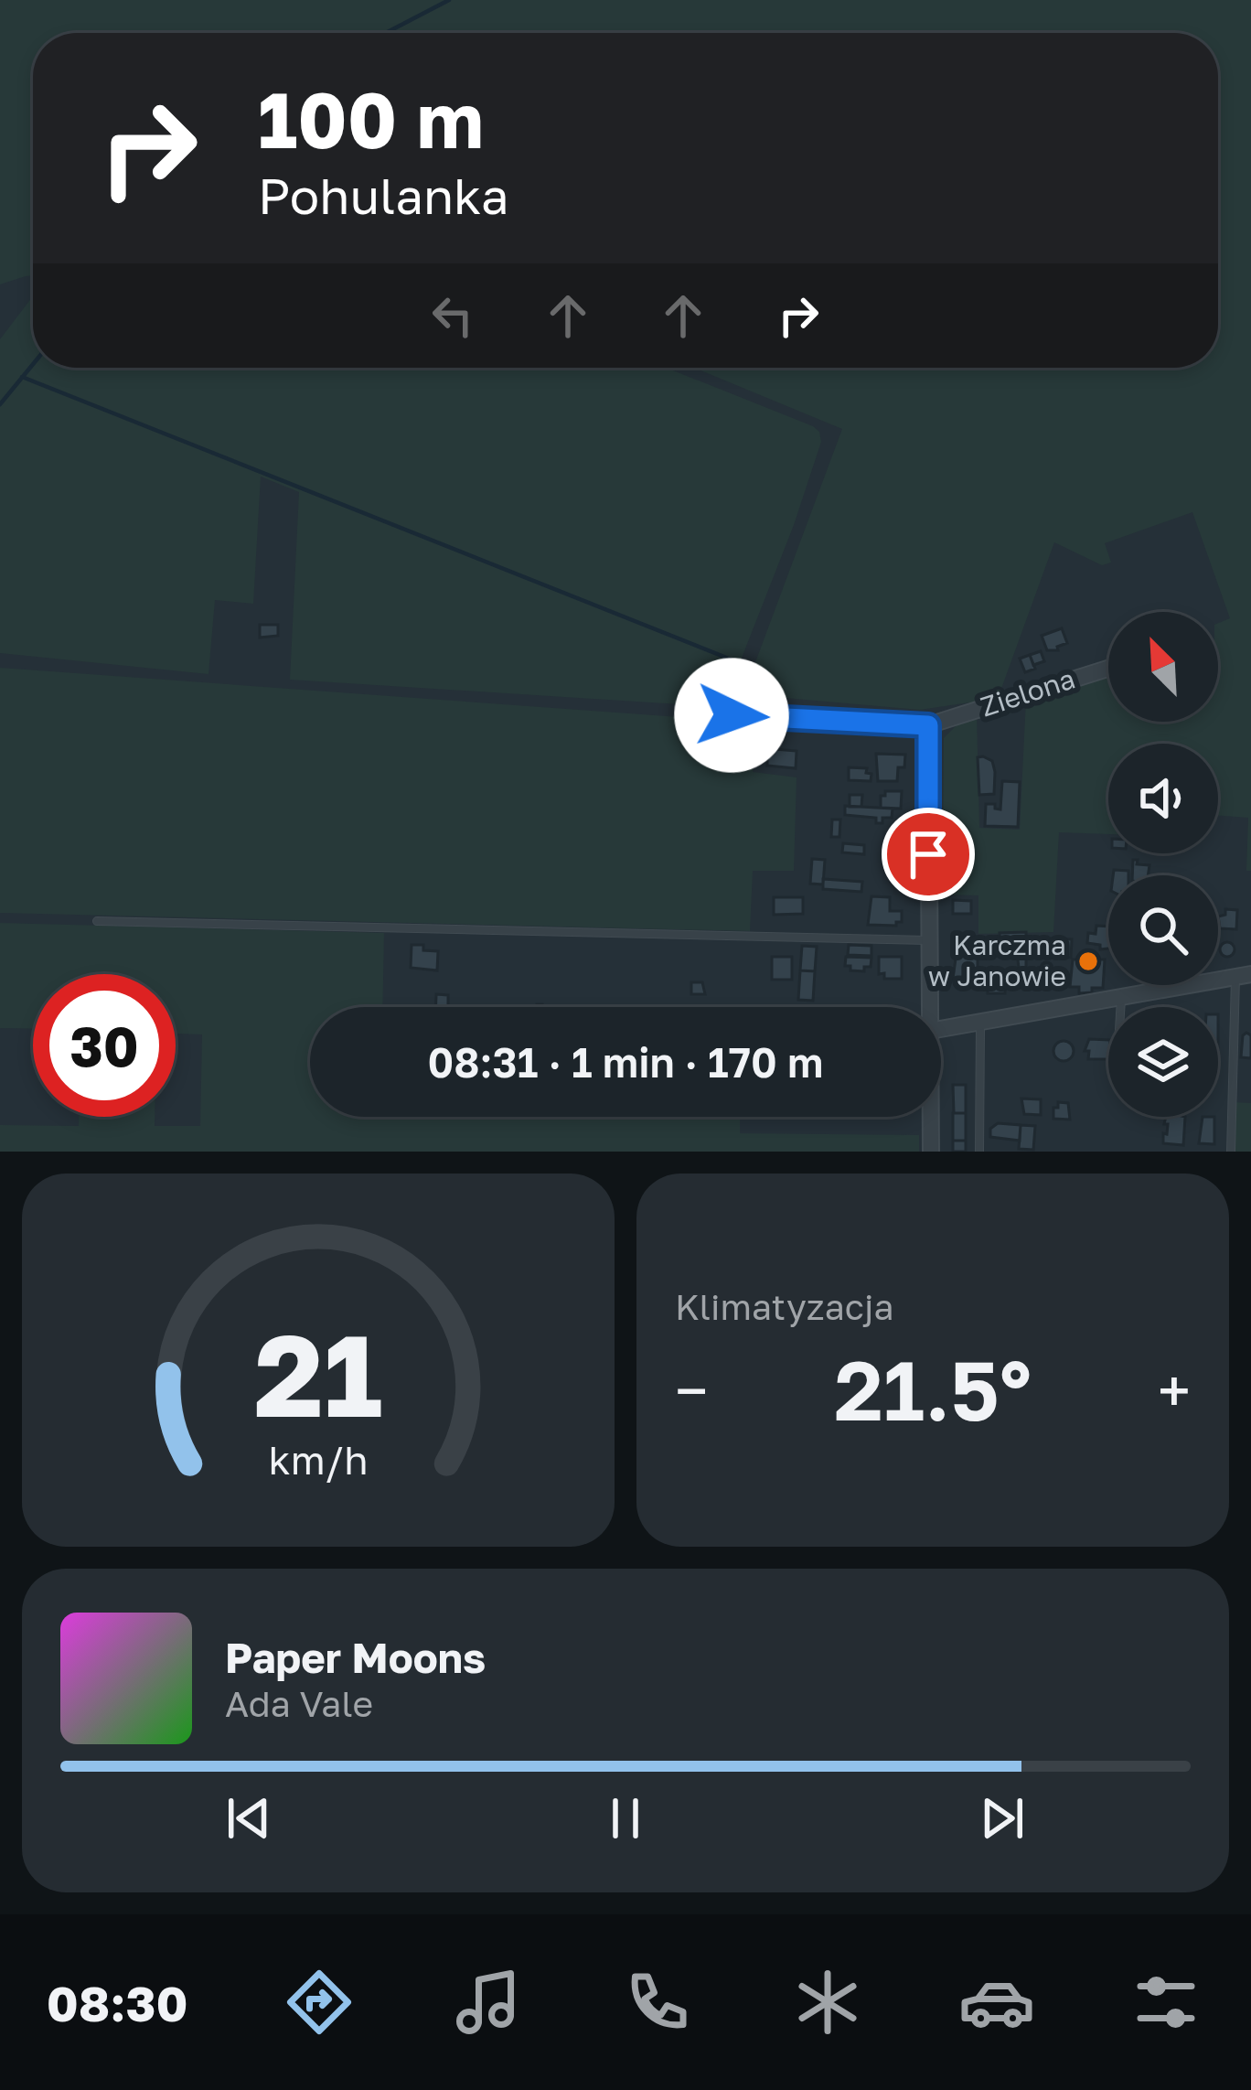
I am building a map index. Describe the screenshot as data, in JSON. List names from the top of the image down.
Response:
{
  "streets": {
    "street": ["Zielona"]
  },
  "places": ["Karczma w Janowie"],
  "north": "top left",
  "page": {
    "turn": ["100 m", "Pohulanka"],
    "limit": "30",
    "trip": "08:31 · 1 min · 170 m",
    "tile": "Klimatyzacja",
    "heat": ["−", "21.5°", "+"],
    "song": ["Paper Moons", "Ada Vale"],
    "tabs": "08:30",
    "gauge": ["21", "km/h"]
  }
}
